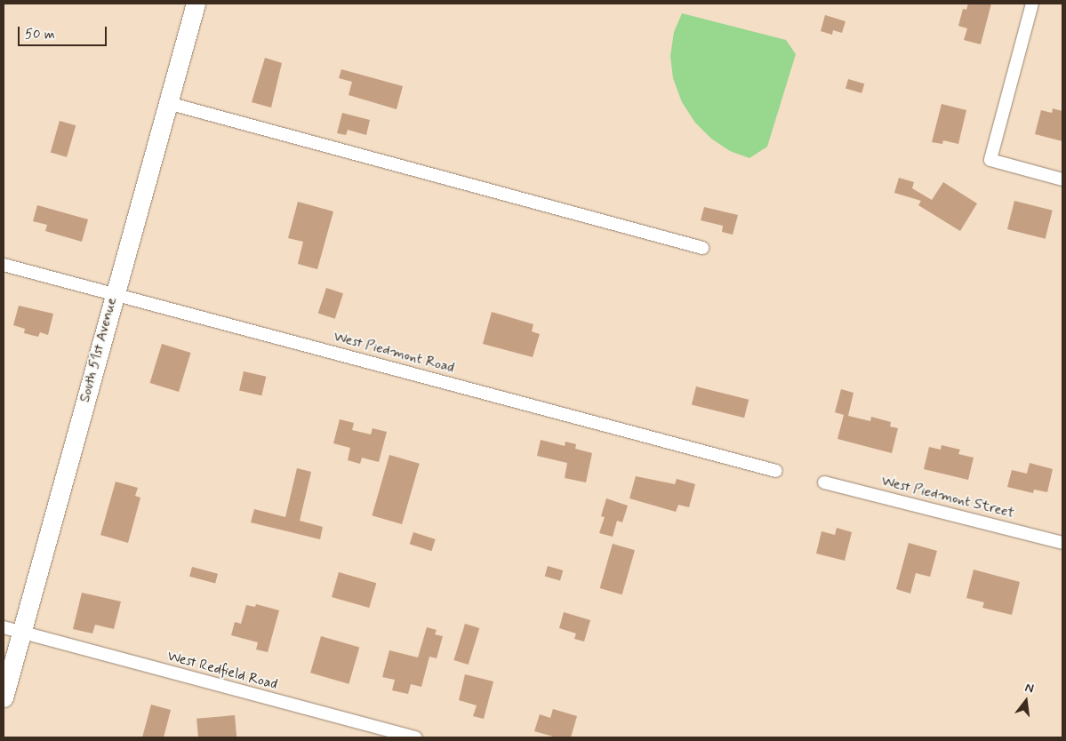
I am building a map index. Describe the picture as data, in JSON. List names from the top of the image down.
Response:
{
  "streets": {
    "main road": ["South 51st Avenue"],
    "street": ["West Piedmont Road", "West Piedmont Street", "West Redfield Road"]
  },
  "crossings": [
    ["South 51st Avenue", "West Piedmont Road"],
    ["South 51st Avenue", "West Redfield Road"]
  ],
  "scale_bar": "50 m",
  "north": "top"
}
